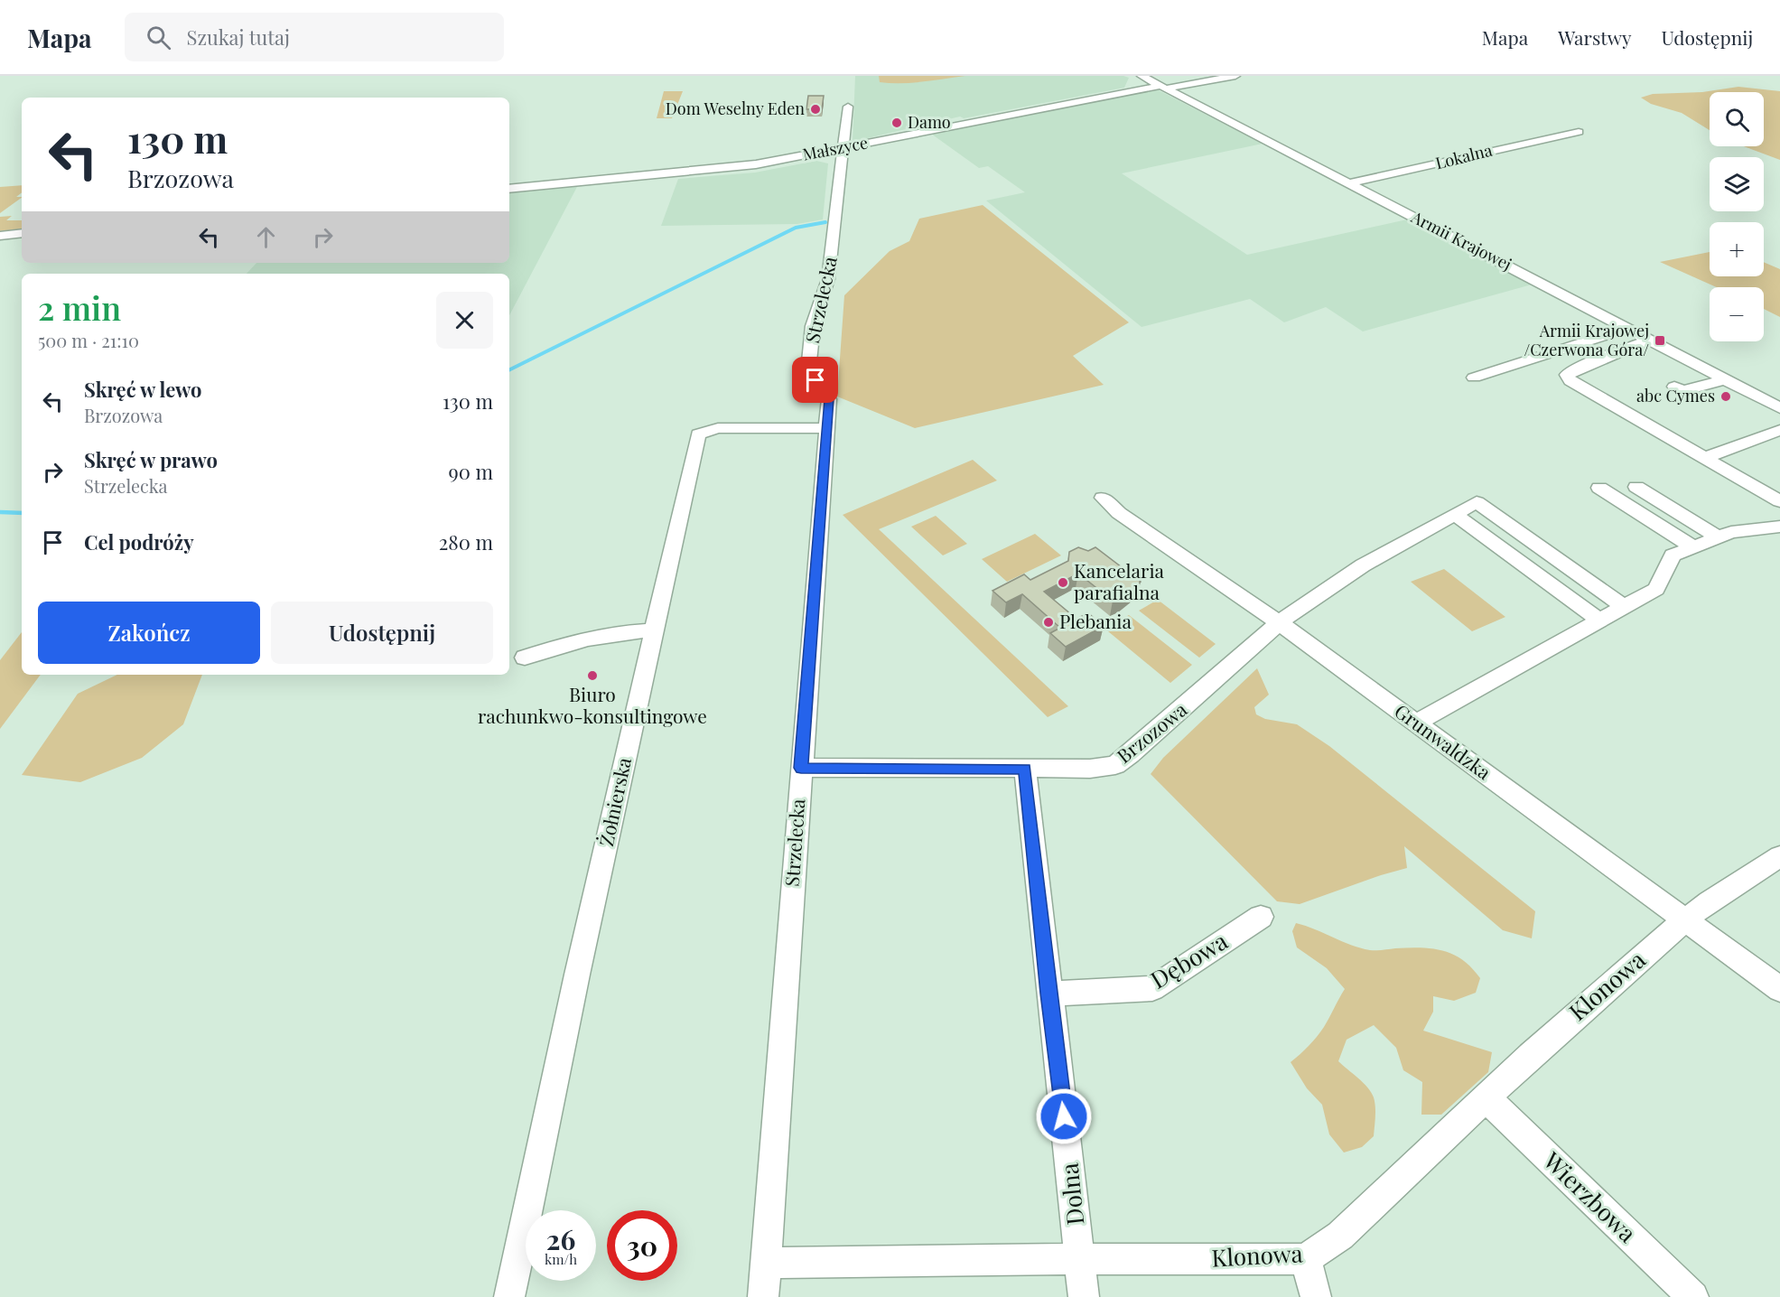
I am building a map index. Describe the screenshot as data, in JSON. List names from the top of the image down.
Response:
{
  "streets": {
    "street": [
      "Małszyce",
      "Lokalna",
      "Armii Krajowej",
      "Strzelecka",
      "Brzozowa",
      "Grunwaldzka",
      "Żołnierska",
      "Dębowa",
      "Klonowa",
      "Dolna",
      "Wierzbowa"
    ]
  },
  "crossings": [
    ["Małszyce", "Armii Krajowej"],
    ["Małszyce", "Strzelecka"],
    ["Lokalna", "Armii Krajowej"],
    ["Strzelecka", "Brzozowa"],
    ["Strzelecka", "Żołnierska"],
    ["Strzelecka", "Klonowa"],
    ["Brzozowa", "Grunwaldzka"],
    ["Brzozowa", "Dolna"],
    ["Grunwaldzka", "Klonowa"],
    ["Dębowa", "Dolna"],
    ["Klonowa", "Dolna"],
    ["Klonowa", "Wierzbowa"]
  ],
  "places": {
    "other": [
      "Dom Weselny Eden",
      "Damo",
      "abc Cymes",
      "Kancelaria parafialna",
      "Plebania",
      "Biuro rachunkwo-konsultingowe"
    ],
    "transit": ["Armii Krajowej /Czerwona Góra/"]
  },
  "page": {
    "header": "Mapa",
    "search": "Szukaj tutaj",
    "nav": ["Mapa", "Warstwy", "Udostępnij"],
    "map_buttons": ["+", "−"],
    "turn": ["130 m", "Brzozowa"],
    "heading": ["2 min", "500 m · 21:10"],
    "list": [
      {
        "name": "Skręć w lewo",
        "note": "Brzozowa",
        "value": "130 m"
      },
      {
        "name": "Skręć w prawo",
        "note": "Strzelecka",
        "value": "90 m"
      },
      {
        "name": "Cel podróży",
        "value": "280 m"
      }
    ],
    "buttons": ["Zakończ", "Udostępnij"],
    "speed": "26 km/h",
    "limit": "30"
  }
}
